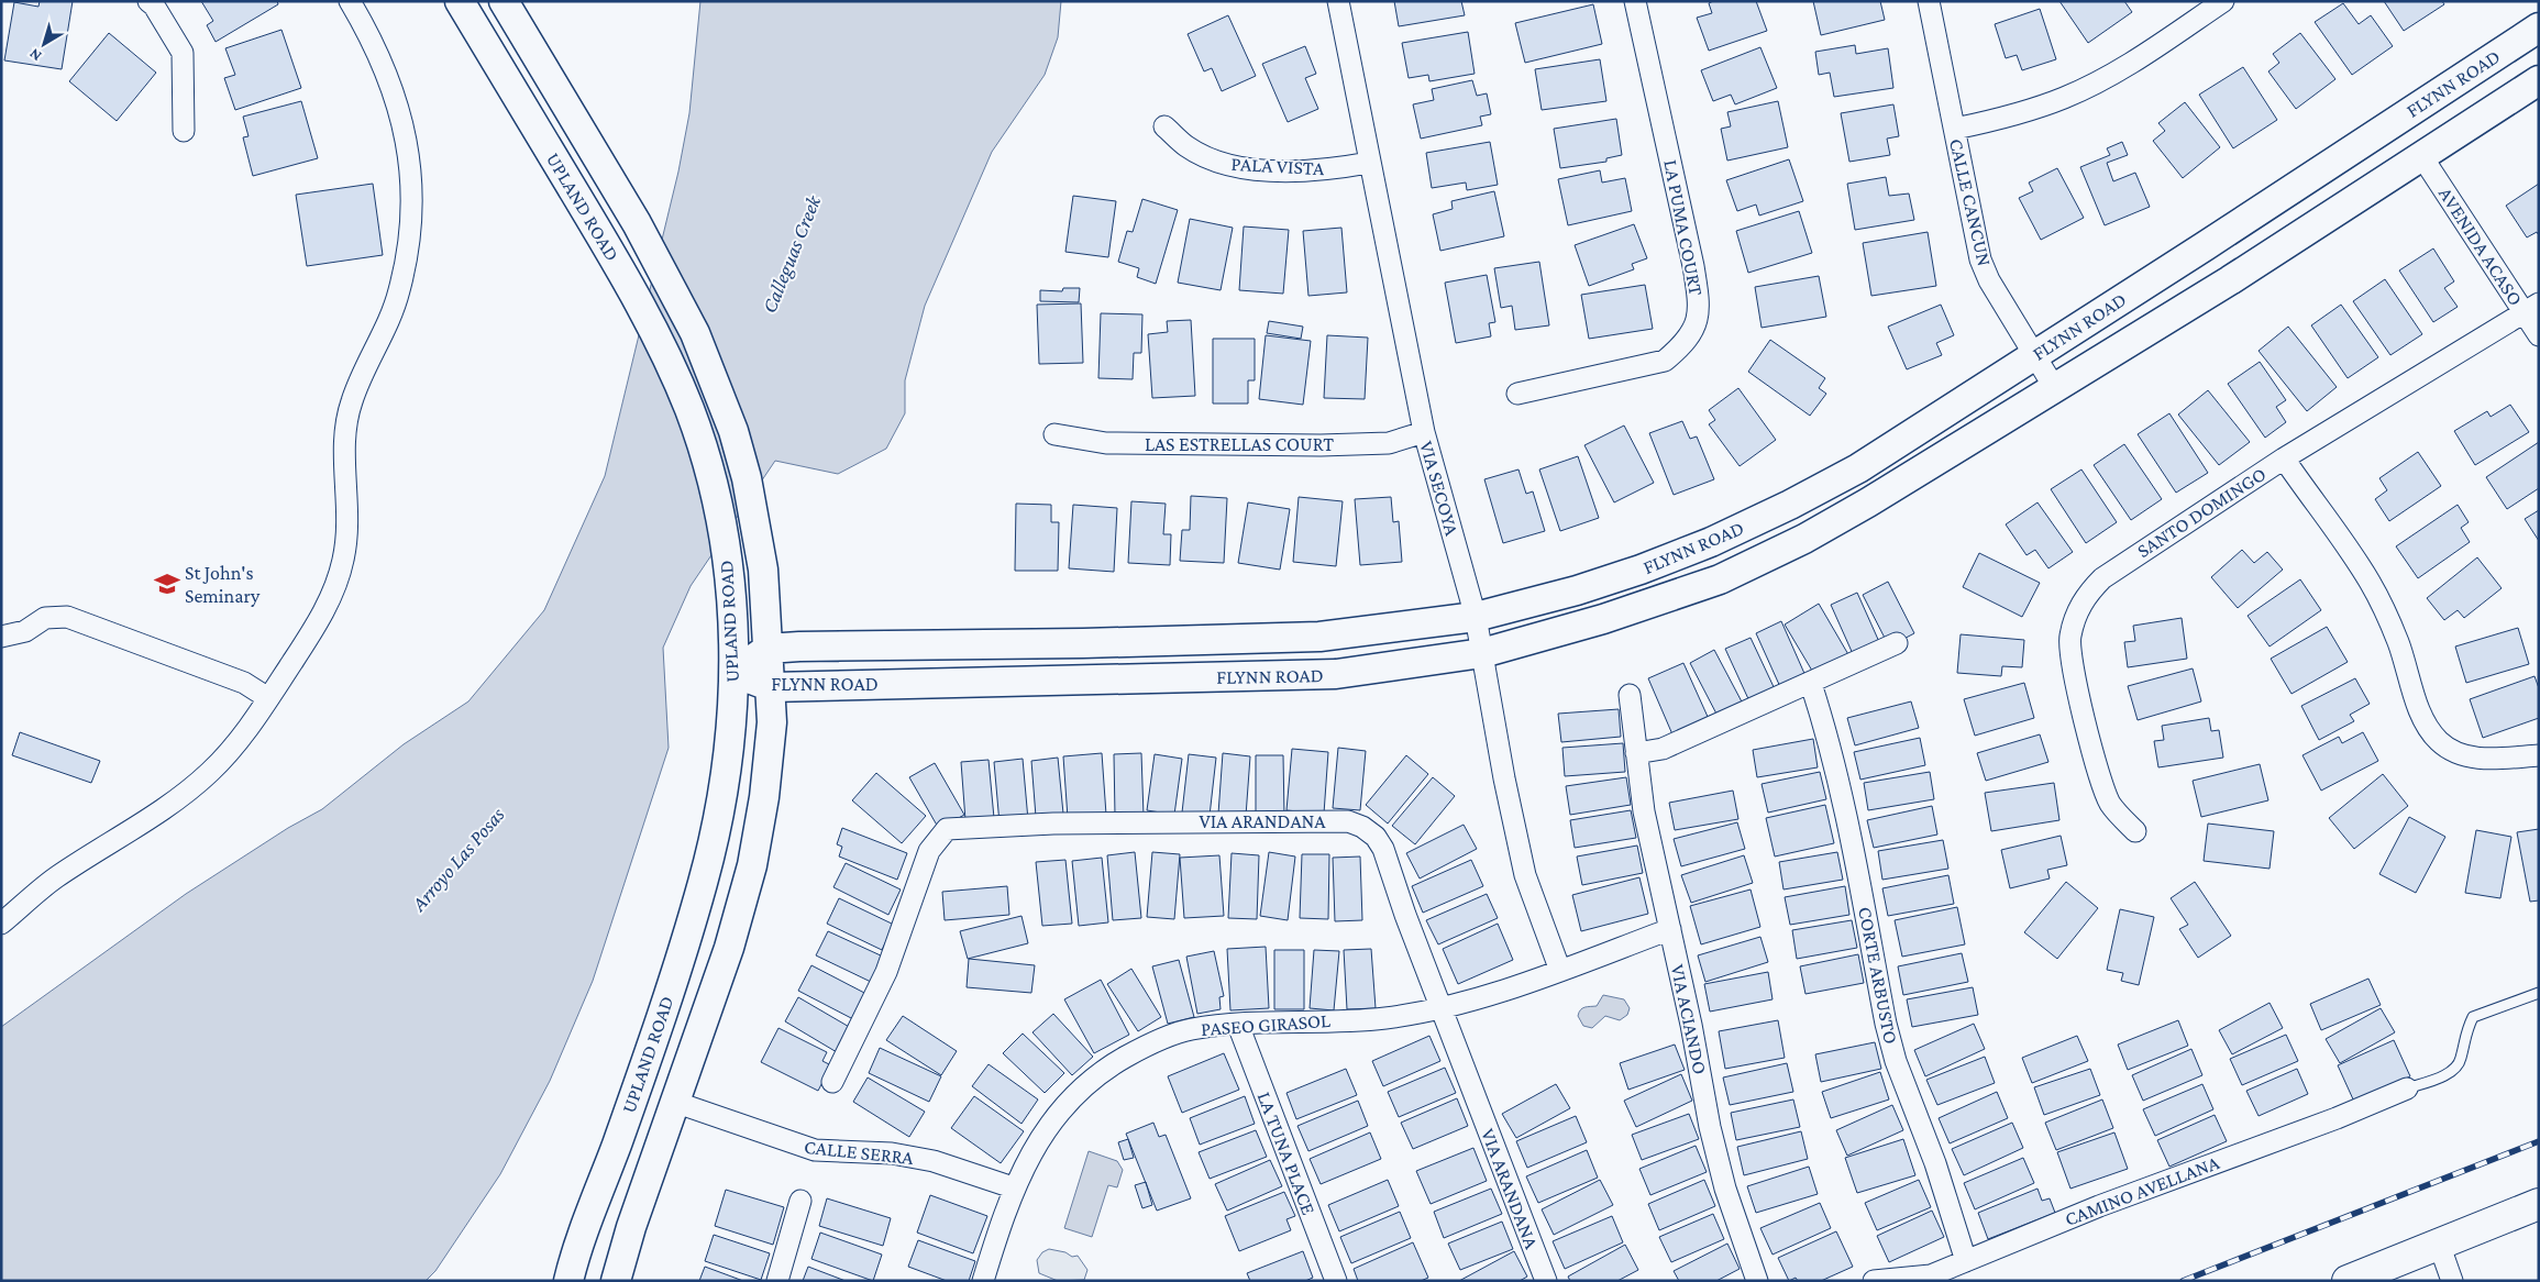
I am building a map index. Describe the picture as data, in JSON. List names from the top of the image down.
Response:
{
  "streets": {
    "main road": ["FLYNN ROAD", "UPLAND ROAD"],
    "street": [
      "PALA VISTA",
      "CALLE CANCUN",
      "LA PUMA COURT",
      "AVENIDA ACASO",
      "LAS ESTRELLAS COURT",
      "VIA SECOYA",
      "SANTO DOMINGO",
      "VIA ARANDANA",
      "CORTE ARBUSTO",
      "VIA ACIANDO",
      "PASEO GIRASOL",
      "CALLE SERRA",
      "LA TUNA PLACE",
      "CAMINO AVELLANA"
    ]
  },
  "crossings": [
    ["FLYNN ROAD", "CALLE CANCUN"],
    ["FLYNN ROAD", "UPLAND ROAD"],
    ["FLYNN ROAD", "AVENIDA ACASO"],
    ["FLYNN ROAD", "VIA SECOYA"],
    ["PALA VISTA", "VIA SECOYA"],
    ["UPLAND ROAD", "CALLE SERRA"],
    ["AVENIDA ACASO", "SANTO DOMINGO"],
    ["LAS ESTRELLAS COURT", "VIA SECOYA"],
    ["VIA SECOYA", "PASEO GIRASOL"],
    ["VIA ARANDANA", "PASEO GIRASOL"],
    ["CORTE ARBUSTO", "CAMINO AVELLANA"],
    ["VIA ACIANDO", "PASEO GIRASOL"],
    ["PASEO GIRASOL", "CALLE SERRA"],
    ["PASEO GIRASOL", "LA TUNA PLACE"]
  ],
  "water": ["Calleguas Creek", "Arroyo Las Posas"],
  "places": {
    "school or university": ["St John's Seminary"]
  },
  "north": "bottom left"
}
